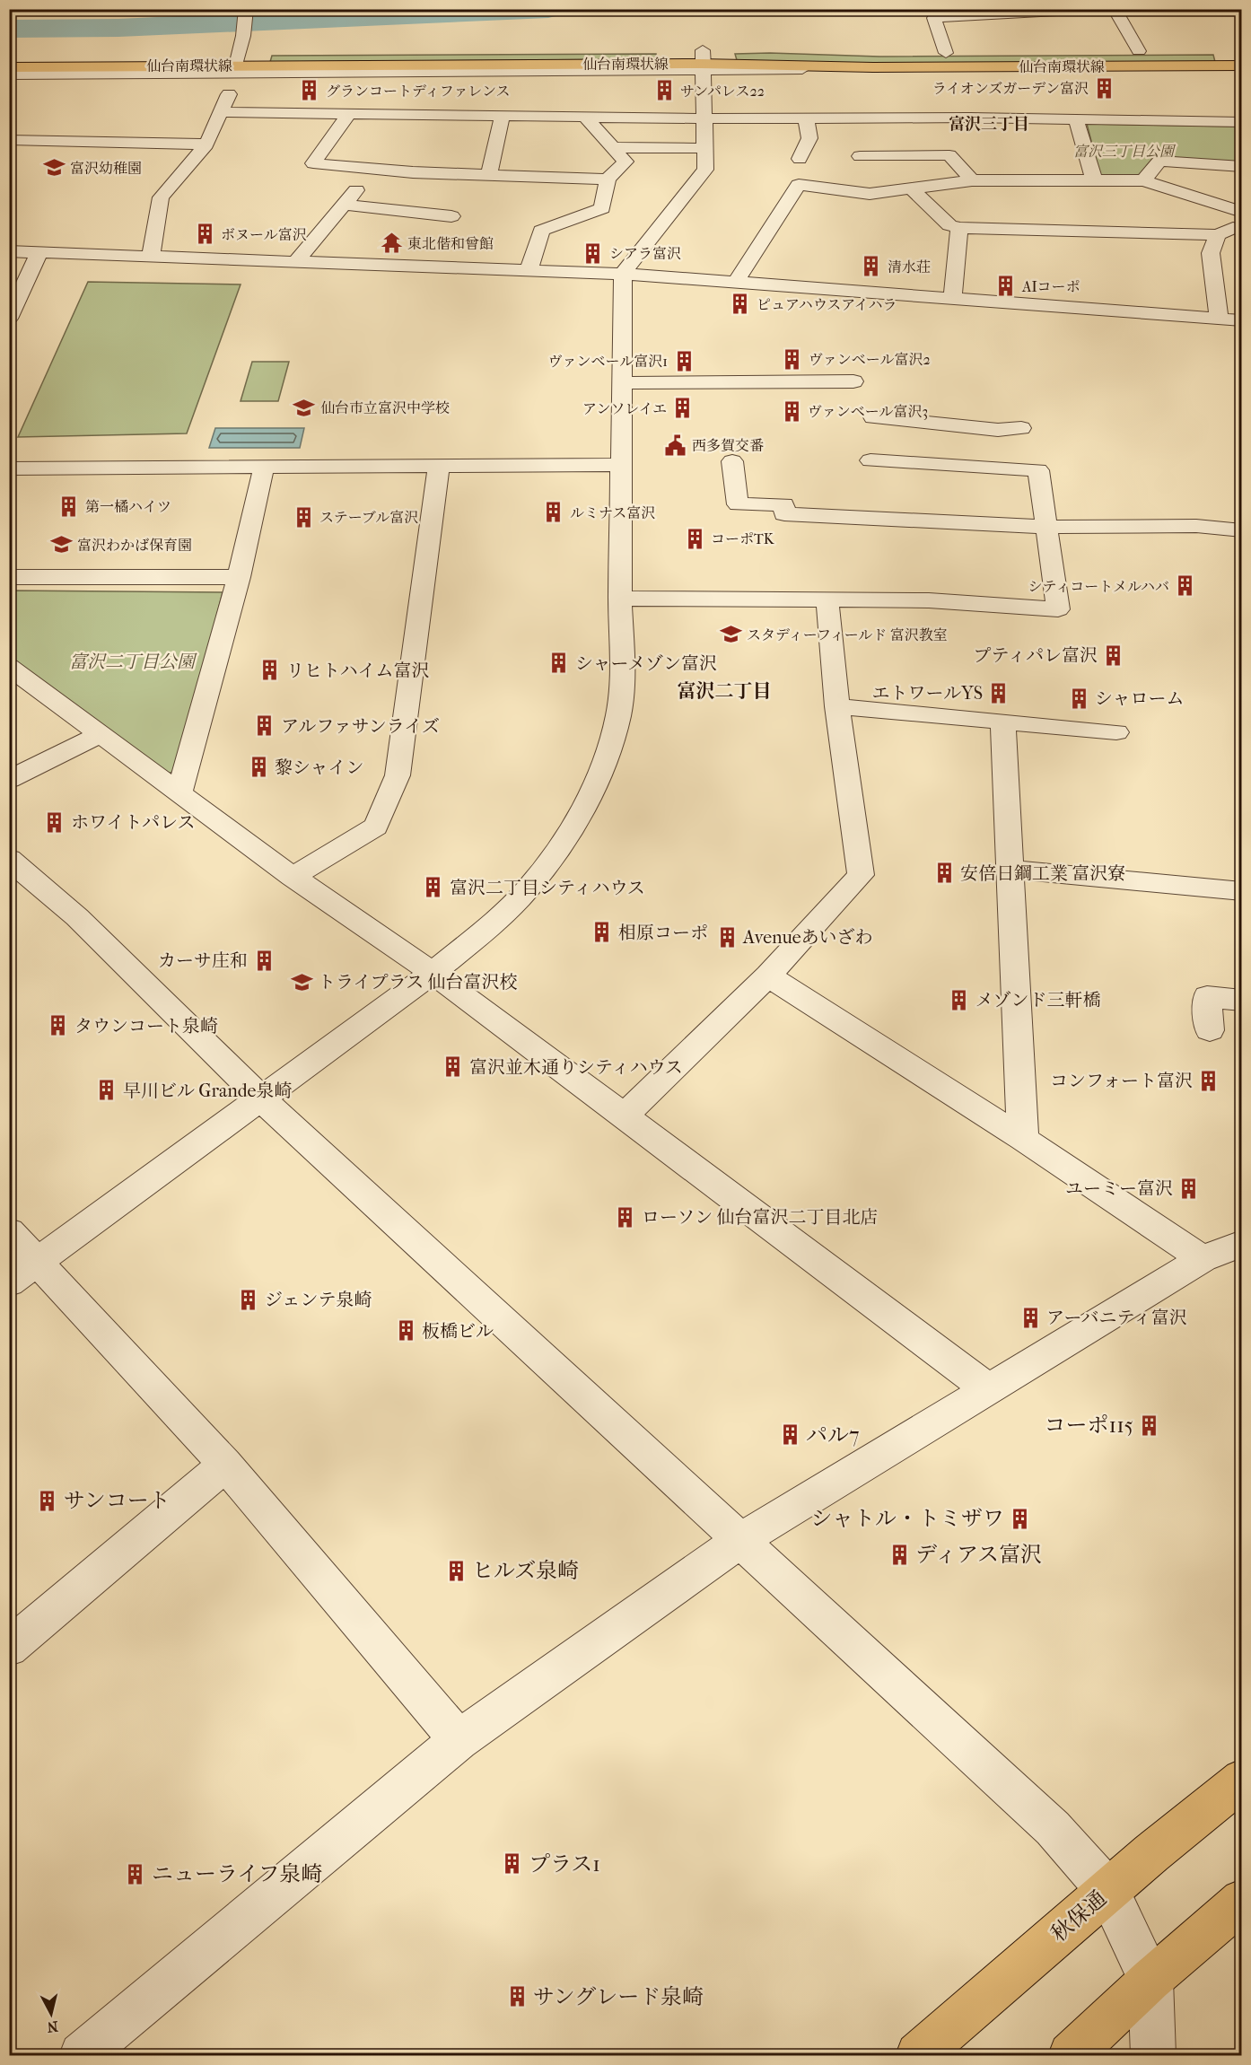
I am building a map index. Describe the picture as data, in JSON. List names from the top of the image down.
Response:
{
  "streets": {
    "main road": ["仙台南環状線", "秋保通"]
  },
  "districts": ["富沢三丁目", "富沢二丁目"],
  "parks": ["富沢三丁目公園", "富沢二丁目公園"],
  "places": {
    "building": [
      "ライオンズガーデン富沢",
      "グランコートディファレンス",
      "サンパレス22",
      "ボヌール富沢",
      "シアラ富沢",
      "清水荘",
      "AIコーポ",
      "ピュアハウスアイハラ",
      "ヴァンベール富沢2",
      "ヴァンベール富沢1",
      "アンソレイエ",
      "ヴァンベール富沢3",
      "第一橘ハイツ",
      "ルミナス富沢",
      "ステーブル富沢",
      "コーポTK",
      "シティコートメルハバ",
      "プティパレ富沢",
      "シャーメゾン富沢",
      "リヒトハイム富沢",
      "エトワールYS",
      "シャローム",
      "アルファサンライズ",
      "黎シャイン",
      "ホワイトパレス",
      "安倍日鋼工業 富沢寮",
      "富沢二丁目シティハウス",
      "相原コーポ",
      "Avenueあいざわ",
      "カーサ庄和",
      "メゾンド三軒橋",
      "タウンコート泉崎",
      "富沢並木通りシティハウス",
      "コンフォート富沢",
      "早川ビル Grande泉崎",
      "ユーミー富沢",
      "ローソン 仙台富沢二丁目北店",
      "ジェンテ泉崎",
      "アーバニティ富沢",
      "板橋ビル",
      "コーポ115",
      "パル7",
      "サンコート",
      "シャトル・トミザワ",
      "ディアス富沢",
      "ヒルズ泉崎",
      "プラス1",
      "ニューライフ泉崎",
      "サングレード泉崎"
    ],
    "school or university": [
      "富沢幼稚園",
      "仙台市立富沢中学校",
      "富沢わかば保育園",
      "スタディーフィールド 富沢教室",
      "トライプラス 仙台富沢校"
    ],
    "temple": ["東北偕和曾館"],
    "public building": ["西多賀交番"]
  },
  "north": "bottom"
}
